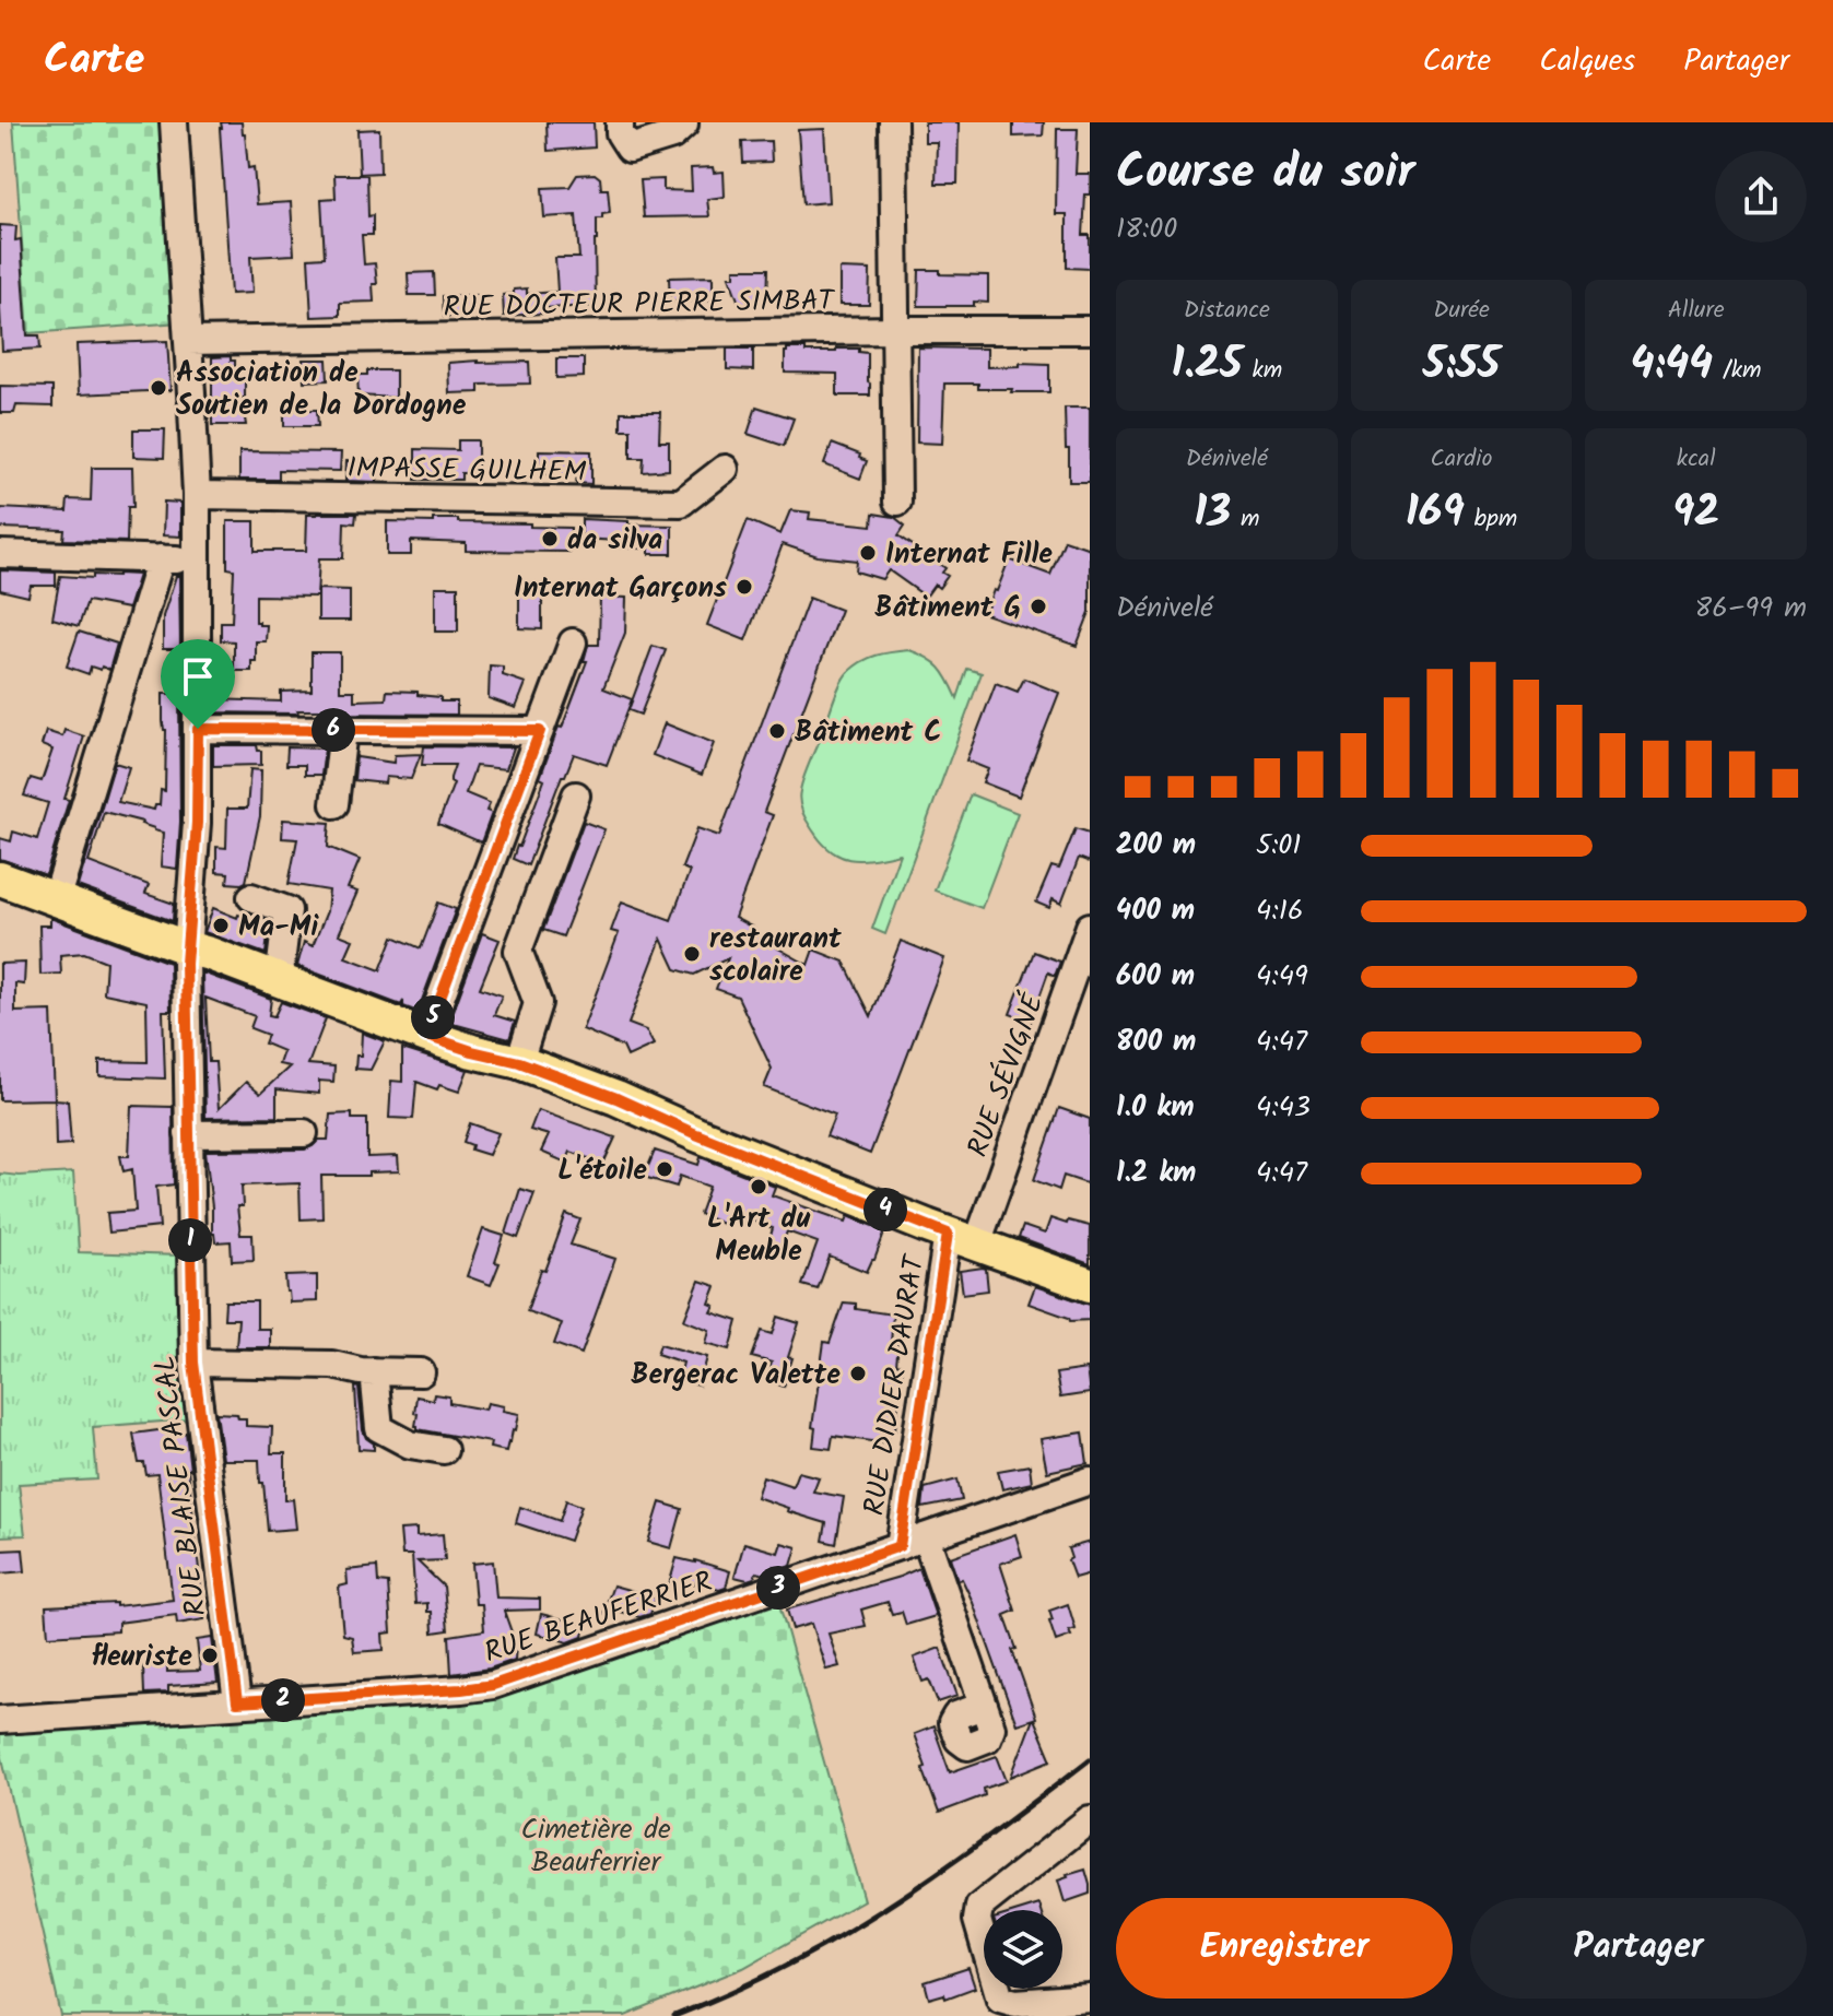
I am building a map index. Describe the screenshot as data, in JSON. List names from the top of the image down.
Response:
{
  "streets": {
    "street": [
      "RUE DOCTEUR PIERRE SIMBAT",
      "IMPASSE GUILHEM",
      "RUE SÉVIGNÉ",
      "RUE DIDIER DAURAT",
      "RUE BLAISE PASCAL",
      "RUE BEAUFERRIER"
    ]
  },
  "crossings": [
    ["RUE DOCTEUR PIERRE SIMBAT", "RUE BLAISE PASCAL"],
    ["IMPASSE GUILHEM", "RUE BLAISE PASCAL"],
    ["RUE SÉVIGNÉ", "RUE DIDIER DAURAT"],
    ["RUE DIDIER DAURAT", "RUE BEAUFERRIER"],
    ["RUE BLAISE PASCAL", "RUE BEAUFERRIER"]
  ],
  "parks": ["Cimetière de Beauferrier"],
  "places": [
    "Association de Soutien de la Dordogne",
    "da silva",
    "Internat Fille",
    "Internat Garçons",
    "Bâtiment G",
    "Bâtiment C",
    "Ma-Mi",
    "restaurant scolaire",
    "L'étoile",
    "L'Art du Meuble",
    "Bergerac Valette",
    "fleuriste"
  ],
  "page": {
    "header": "Carte",
    "nav": ["Carte", "Calques", "Partager"],
    "heading": ["Course du soir", "18:00"],
    "stats": [
      ["Distance", "1.25 km"],
      ["Durée", "5:55"],
      ["Allure", "4:44 /km"],
      ["Dénivelé", "13 m"],
      ["Cardio", "169 bpm"],
      ["kcal", "92"]
    ],
    "chart": ["Dénivelé", "86–99 m"],
    "pins": [
      "6",
      "5",
      "4",
      "1",
      "3",
      "2"
    ],
    "list": [
      {
        "name": "200 m",
        "note": "5:01"
      },
      {
        "name": "400 m",
        "note": "4:16"
      },
      {
        "name": "600 m",
        "note": "4:49"
      },
      {
        "name": "800 m",
        "note": "4:47"
      },
      {
        "name": "1.0 km",
        "note": "4:43"
      },
      {
        "name": "1.2 km",
        "note": "4:47"
      }
    ],
    "buttons": ["Enregistrer", "Partager"]
  }
}
